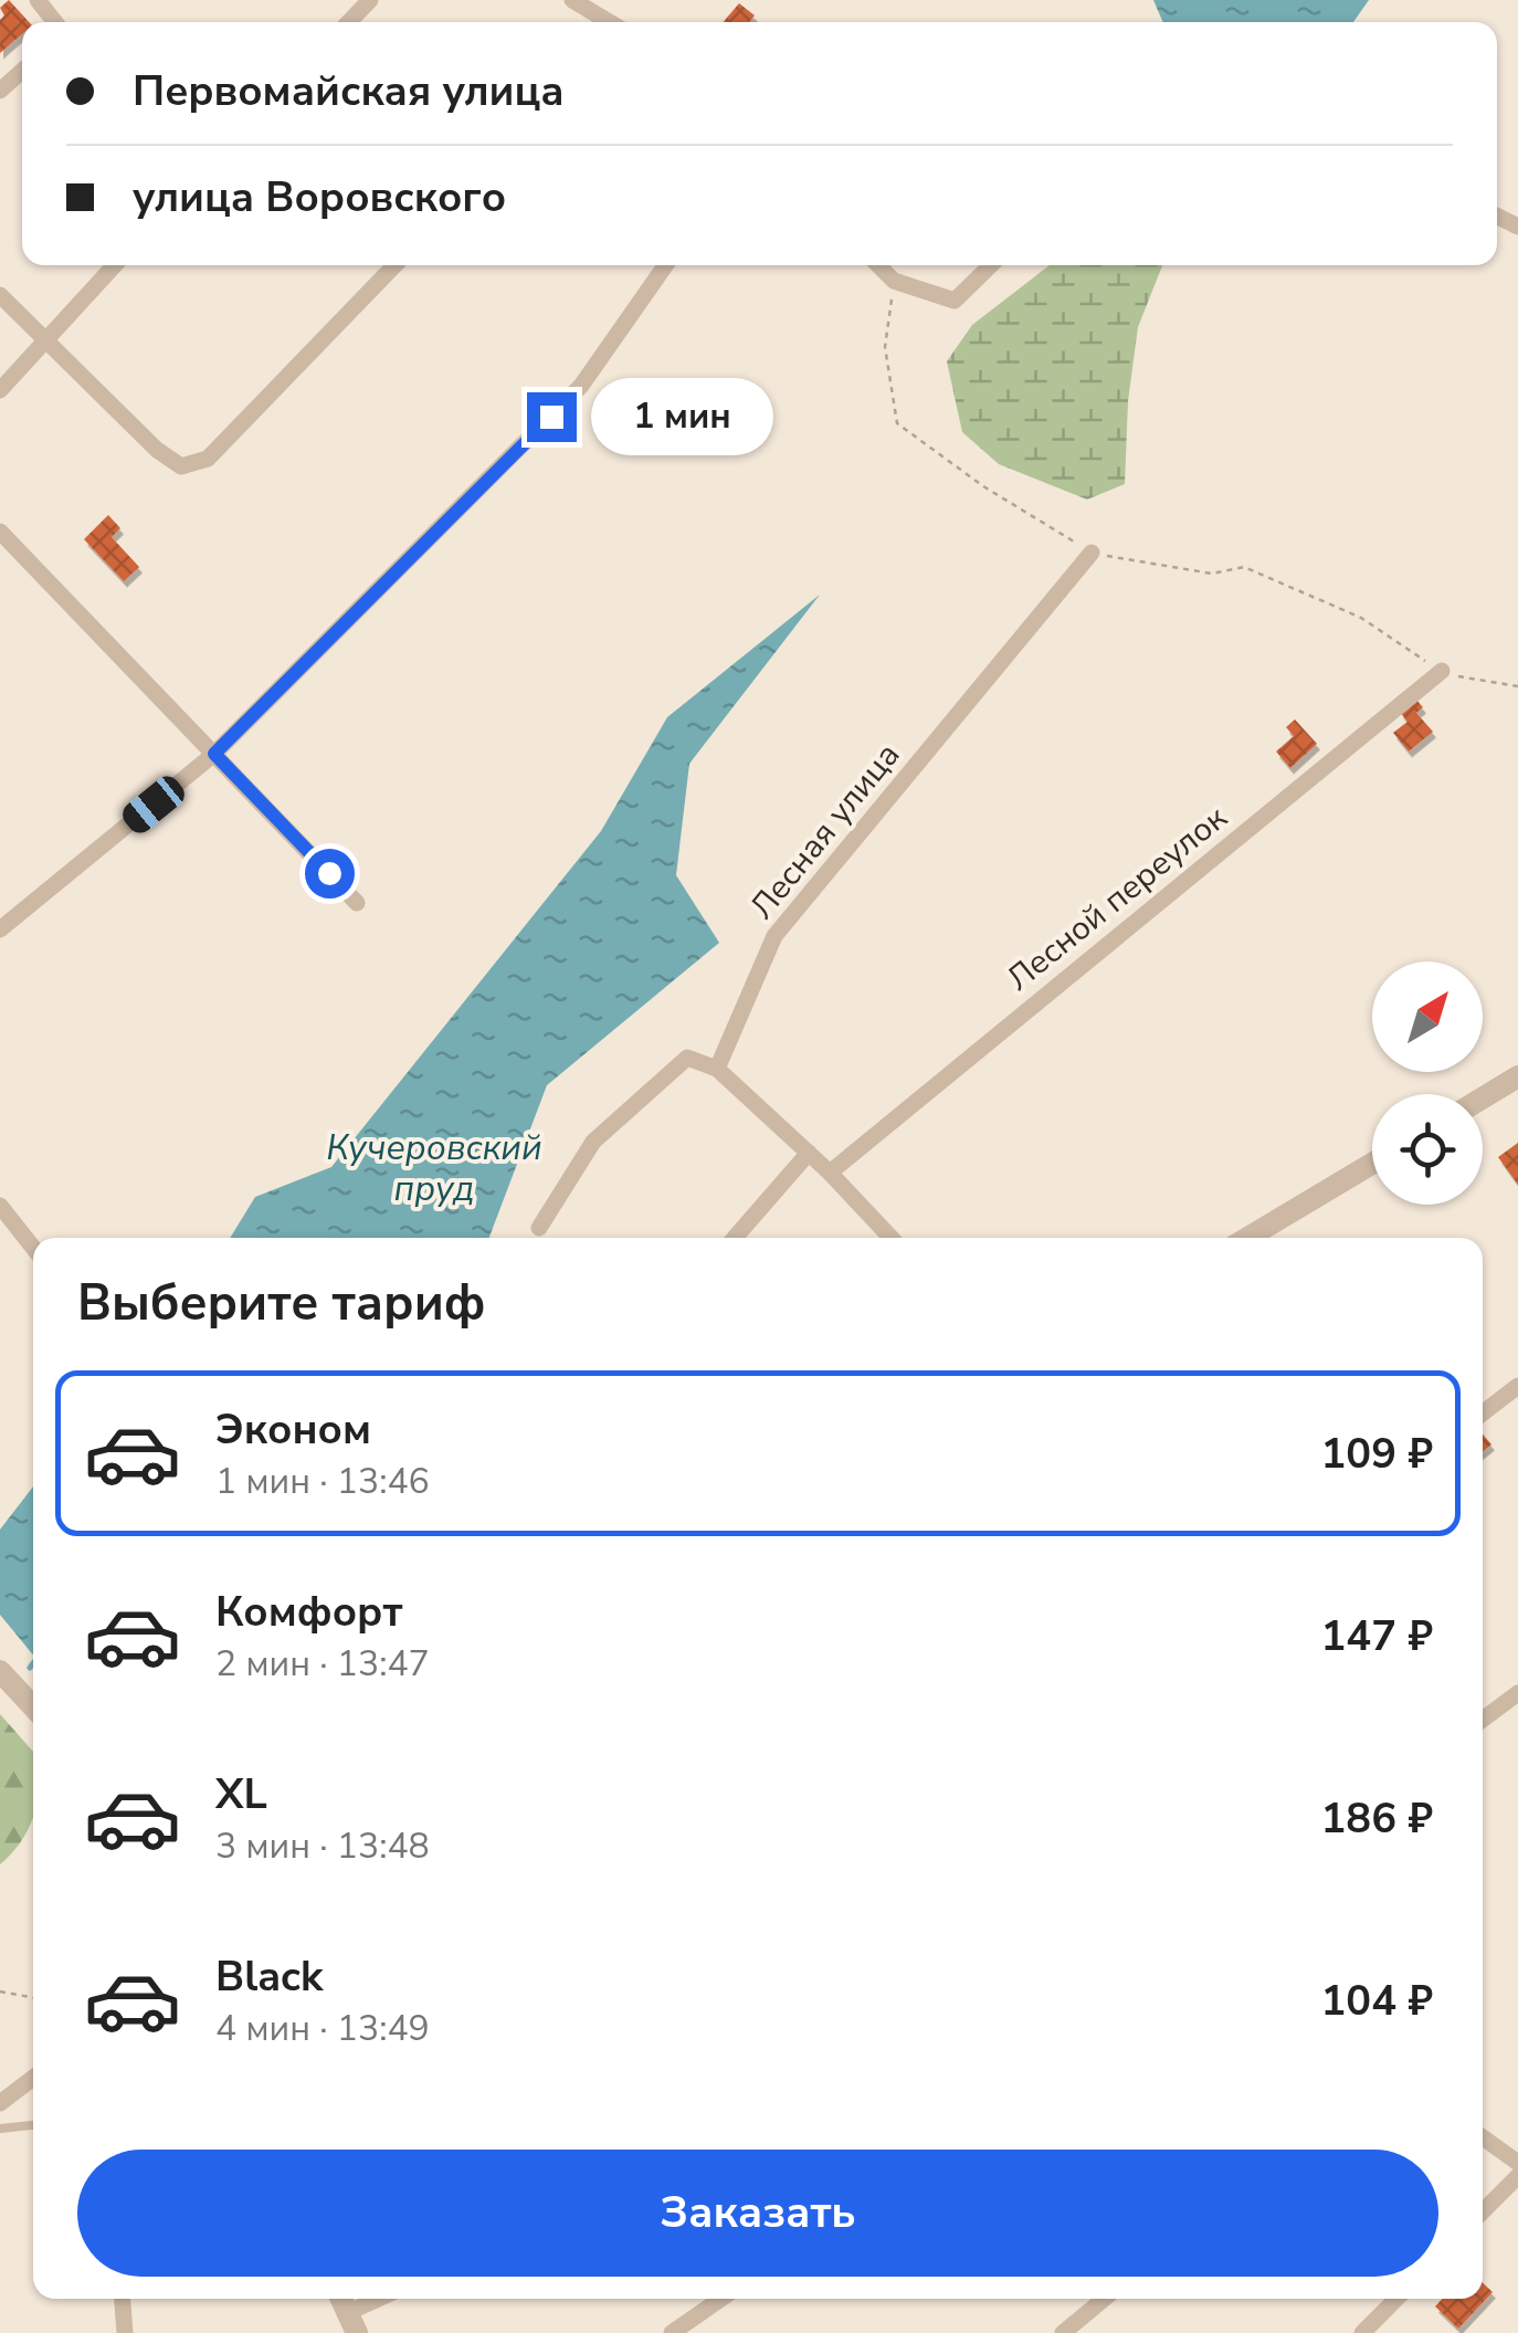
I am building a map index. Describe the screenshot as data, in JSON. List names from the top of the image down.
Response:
{
  "streets": {
    "street": ["Лесная улица", "Лесной переулок"]
  },
  "water": ["Кучеровский пруд"],
  "north": "top right",
  "page": {
    "banner": ["Первомайская улица", "улица Воровского"],
    "bubble": "1 мин",
    "heading": "Выберите тариф",
    "list": [
      {
        "name": "Эконом",
        "note": "1 мин · 13:46",
        "value": "109 ₽"
      },
      {
        "name": "Комфорт",
        "note": "2 мин · 13:47",
        "value": "147 ₽"
      },
      {
        "name": "XL",
        "note": "3 мин · 13:48",
        "value": "186 ₽"
      },
      {
        "name": "Black",
        "note": "4 мин · 13:49",
        "value": "104 ₽"
      }
    ],
    "buttons": "Заказать"
  }
}
